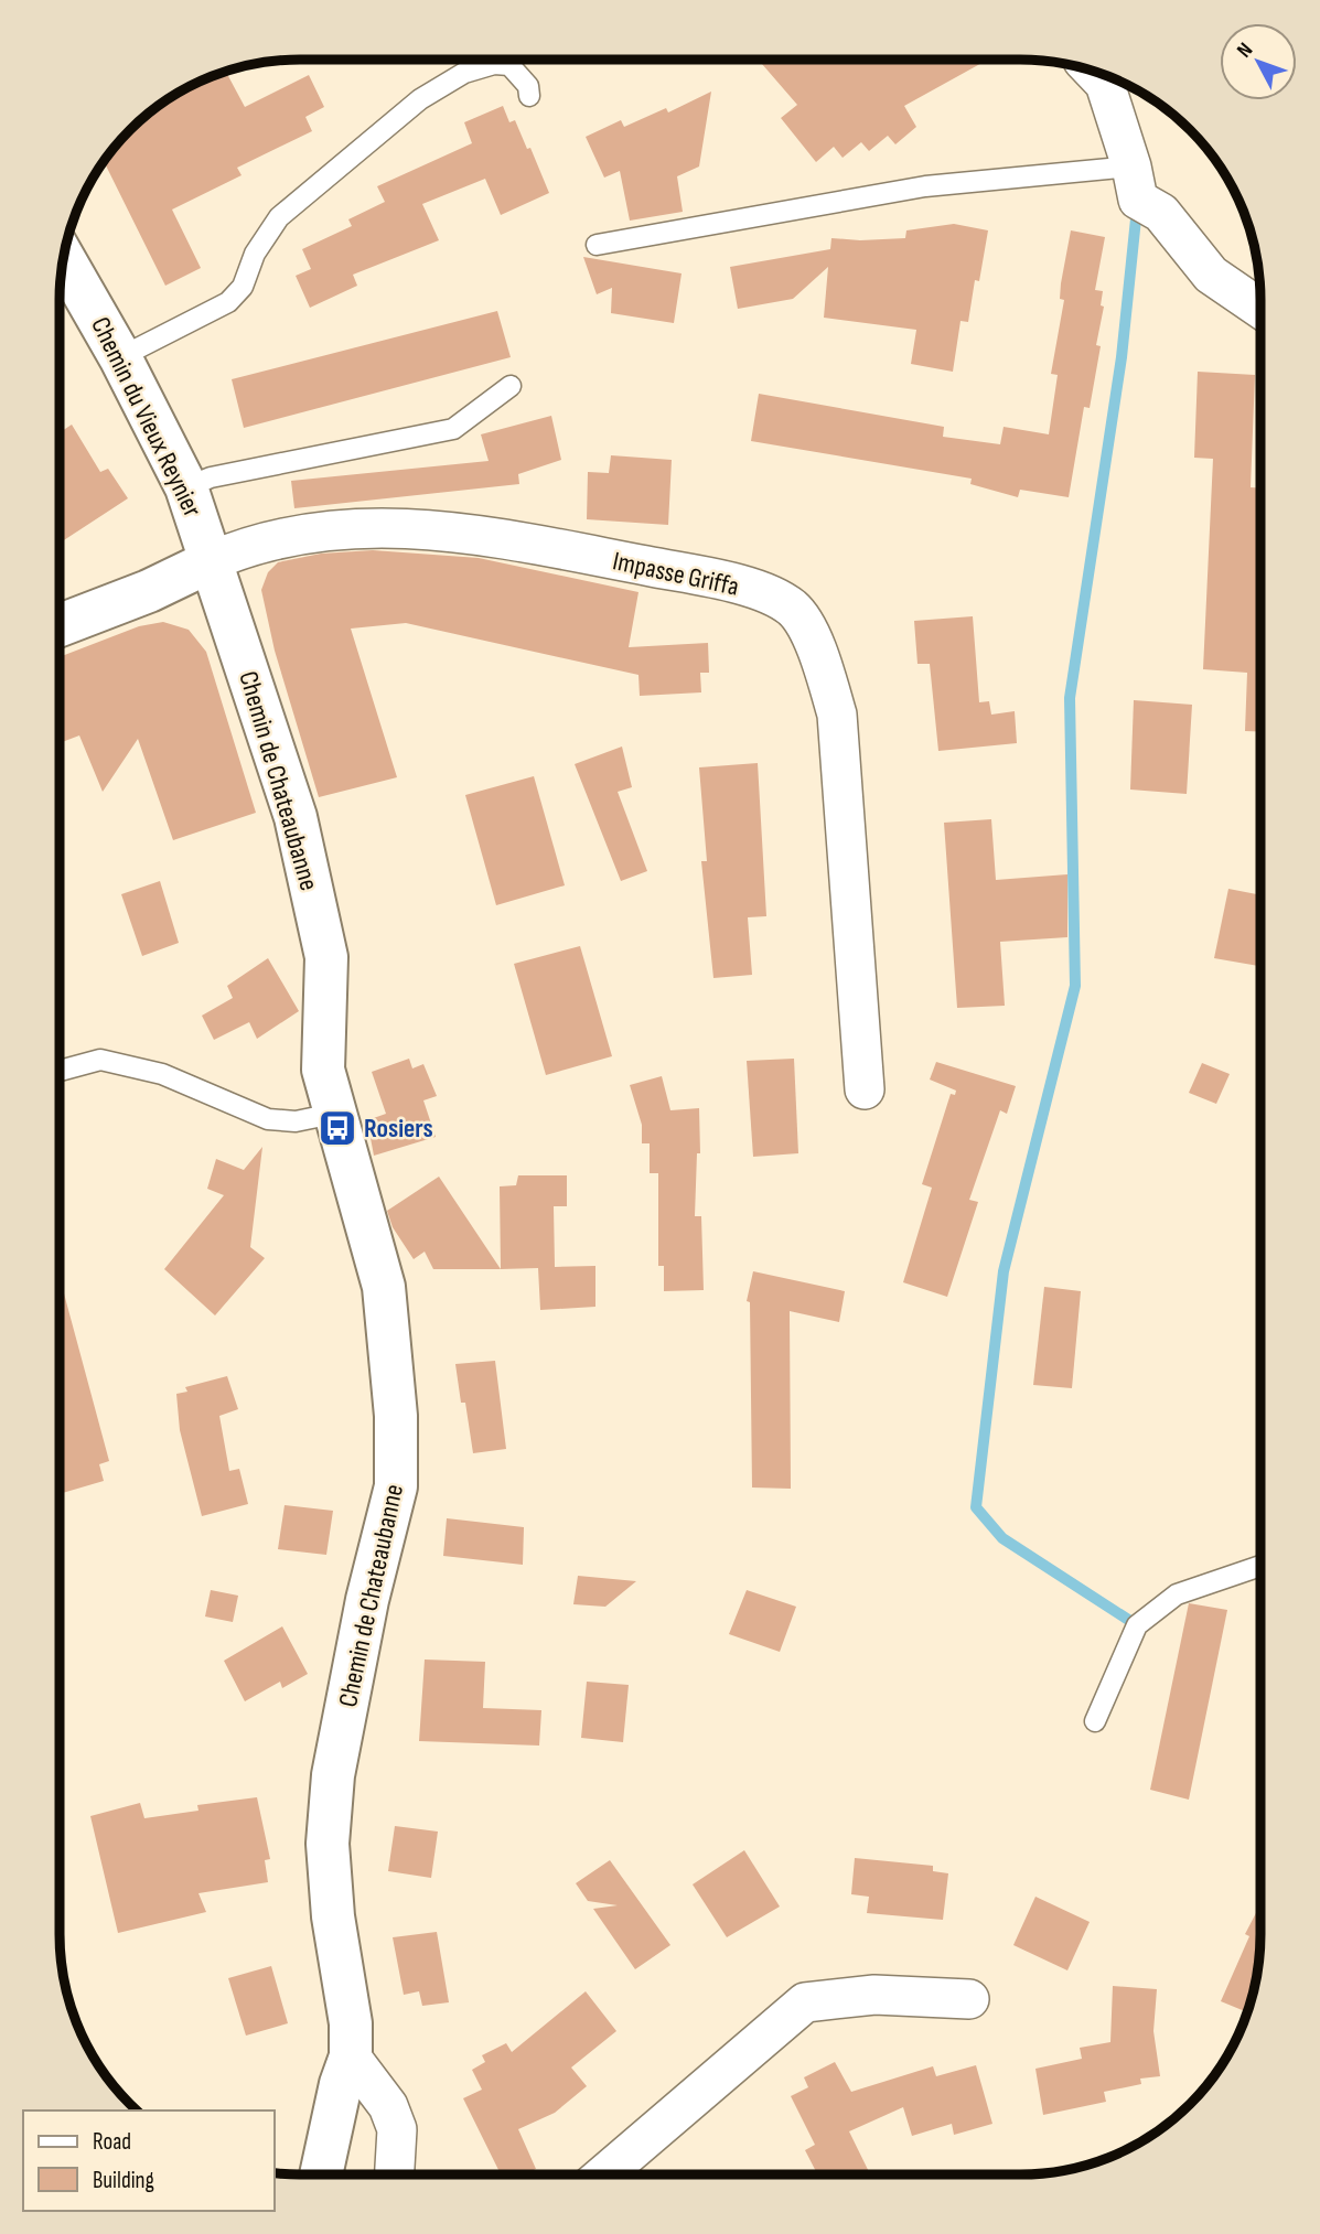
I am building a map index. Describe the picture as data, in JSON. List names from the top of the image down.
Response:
{
  "streets": {
    "street": ["Chemin du Vieux Reynier", "Impasse Griffa", "Chemin de Chateaubanne"]
  },
  "crossings": [
    ["Chemin du Vieux Reynier", "Impasse Griffa"],
    ["Chemin du Vieux Reynier", "Chemin de Chateaubanne"],
    ["Impasse Griffa", "Chemin de Chateaubanne"]
  ],
  "places": {
    "bus stop": ["Rosiers"]
  },
  "legend": ["Road", "Building"],
  "north": "top left"
}
